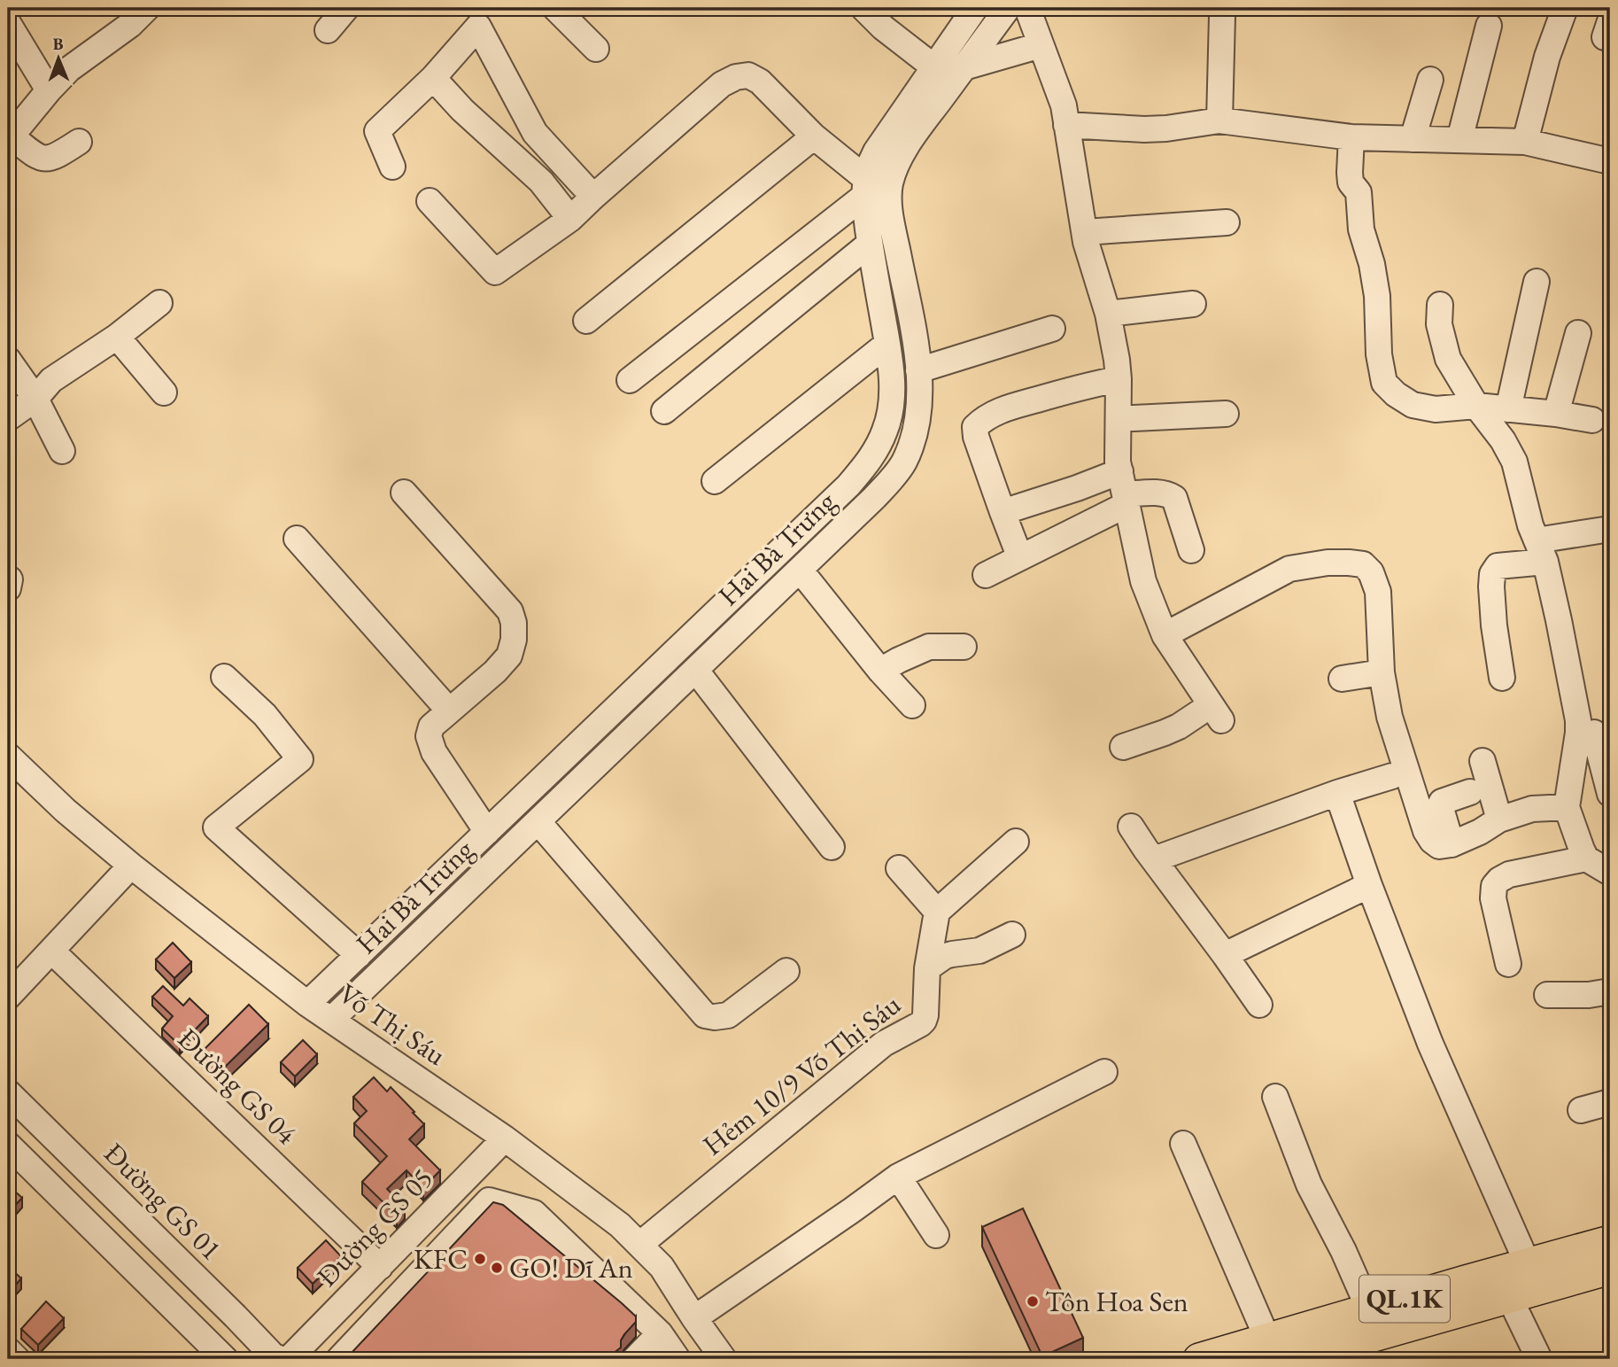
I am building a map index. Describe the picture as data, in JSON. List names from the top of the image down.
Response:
{
  "streets": {
    "main road": ["QL.1K"],
    "street": [
      "Hai Bà Trưng",
      "Võ Thị Sáu",
      "Hẻm 10/9 Võ Thị Sáu",
      "Đường GS 04",
      "Đường GS 01",
      "Đường GS 05"
    ]
  },
  "crossings": [
    ["Hai Bà Trưng", "Võ Thị Sáu"],
    ["Võ Thị Sáu", "Hẻm 10/9 Võ Thị Sáu"],
    ["Võ Thị Sáu", "Đường GS 05"],
    ["Đường GS 04", "Đường GS 05"],
    ["Đường GS 01", "Đường GS 05"]
  ],
  "places": ["KFC", "GO! Dĩ An", "Tôn Hoa Sen"],
  "north": "top"
}
